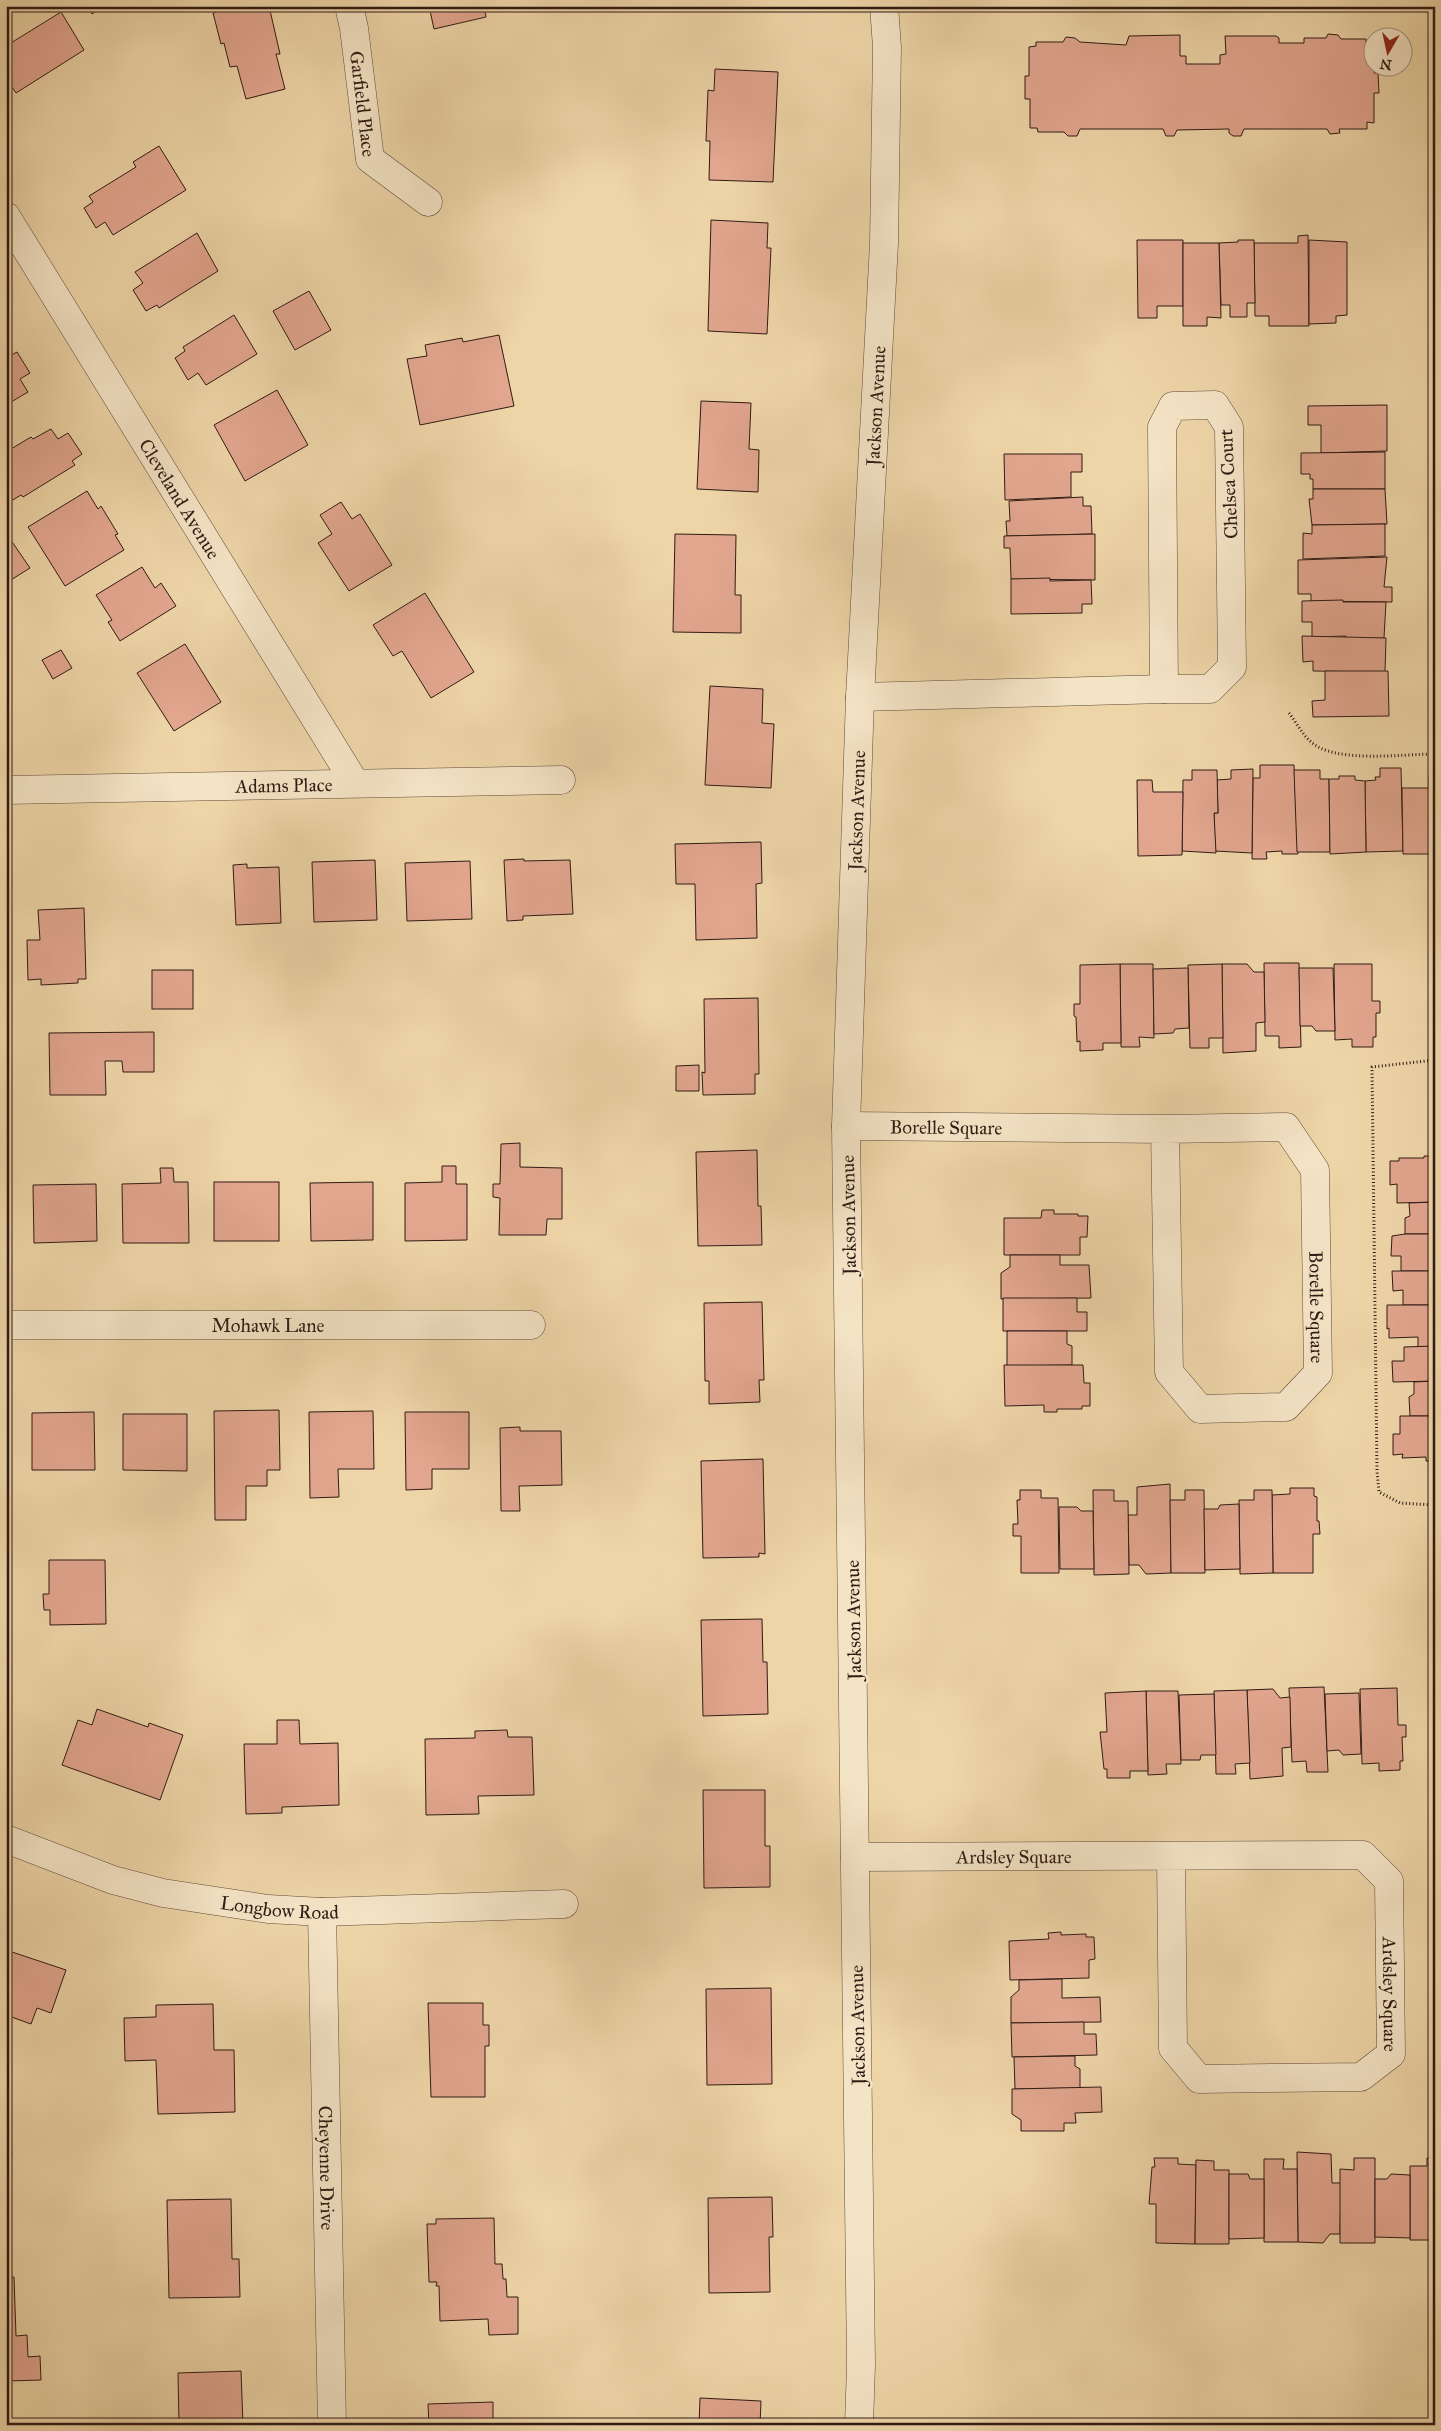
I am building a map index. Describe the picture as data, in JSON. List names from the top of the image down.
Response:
{
  "streets": {
    "street": [
      "Garfield Place",
      "Jackson Avenue",
      "Chelsea Court",
      "Cleveland Avenue",
      "Adams Place",
      "Borelle Square",
      "Mohawk Lane",
      "Ardsley Square",
      "Longbow Road",
      "Cheyenne Drive"
    ]
  },
  "crossings": [
    ["Jackson Avenue", "Chelsea Court"],
    ["Jackson Avenue", "Borelle Square"],
    ["Jackson Avenue", "Ardsley Square"],
    ["Cleveland Avenue", "Adams Place"],
    ["Longbow Road", "Cheyenne Drive"]
  ],
  "north": "bottom"
}
